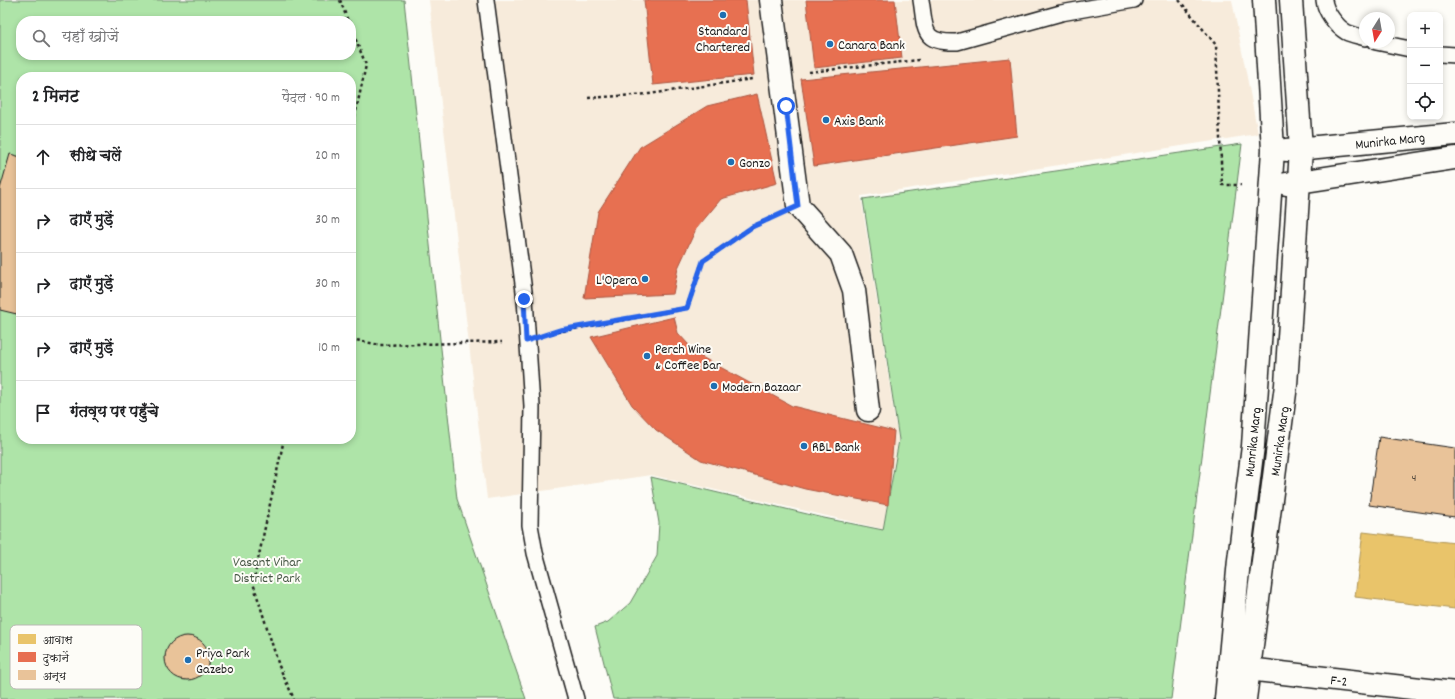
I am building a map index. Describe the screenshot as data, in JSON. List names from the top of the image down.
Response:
{
  "streets": {
    "street": ["Munirka Marg", "Munrika Marg", "F-2"]
  },
  "crossings": [
    ["Munirka Marg", "Munrika Marg"],
    ["Munirka Marg", "F-2"]
  ],
  "parks": ["Vasant Vihar District Park"],
  "places": [
    "Standard Chartered",
    "Canara Bank",
    "Axis Bank",
    "Gonzo",
    "L'Opera",
    "Perch Wine & Coffee Bar",
    "Modern Bazaar",
    "RBL Bank",
    "Priya Park Gazebo"
  ],
  "house_numbers": ["4"],
  "legend": ["आवास", "दुकानें", "अन्य"],
  "north": "bottom",
  "page": {
    "map_buttons": ["+", "−"],
    "search": "यहाँ खोजें",
    "heading": ["2 मिनट", "पैदल · 90 m"],
    "list": [
      ["सीधे चलें", "20 m"],
      ["दाएँ मुड़ें", "30 m"],
      ["दाएँ मुड़ें", "30 m"],
      ["दाएँ मुड़ें", "10 m"],
      "गंतव्य पर पहुँचे"
    ]
  }
}
